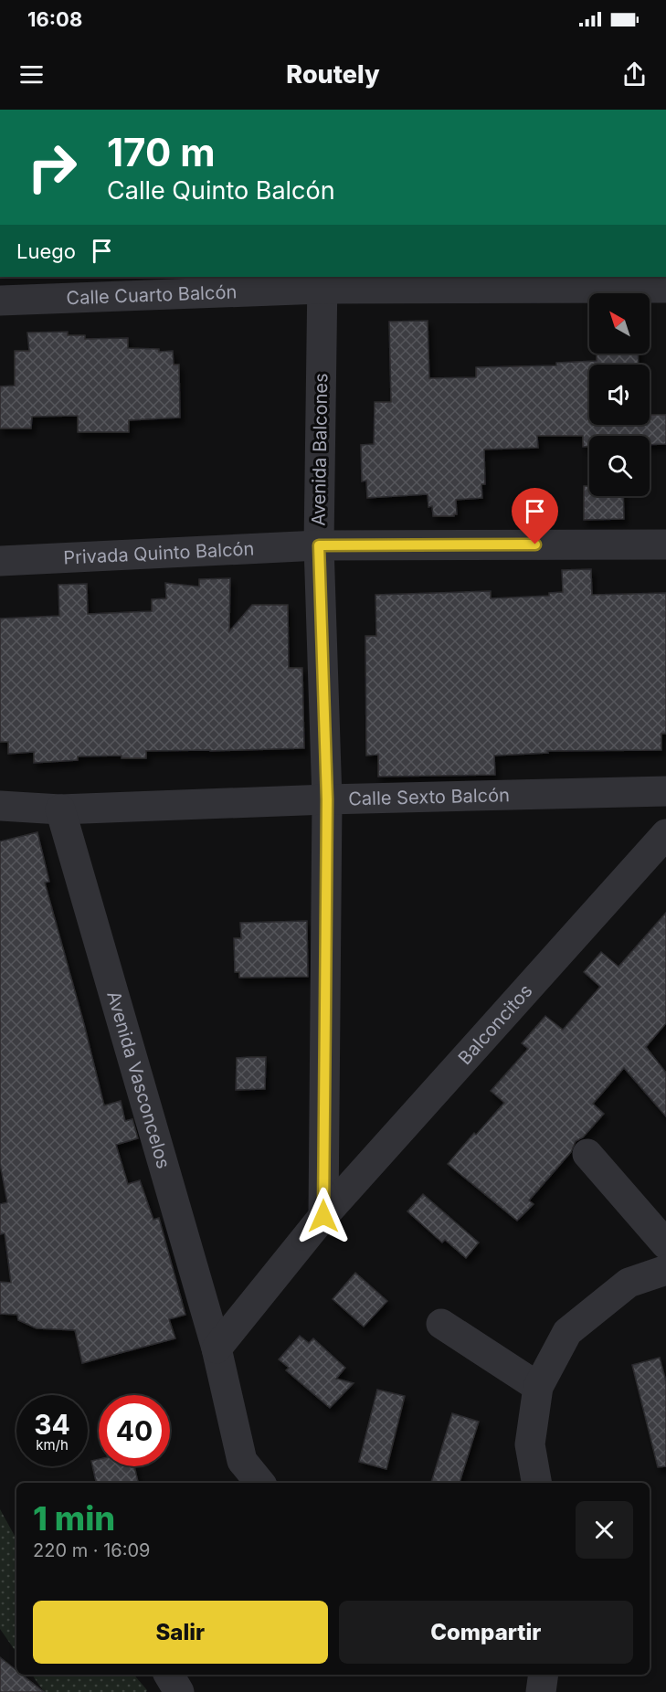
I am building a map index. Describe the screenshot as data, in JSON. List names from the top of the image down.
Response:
{
  "streets": {
    "street": [
      "Calle Cuarto Balcón",
      "Avenida Balcones",
      "Privada Quinto Balcón",
      "Calle Sexto Balcón",
      "Balconcitos",
      "Avenida Vasconcelos"
    ]
  },
  "crossings": [
    ["Calle Cuarto Balcón", "Avenida Balcones"],
    ["Avenida Balcones", "Privada Quinto Balcón"],
    ["Avenida Balcones", "Calle Sexto Balcón"],
    ["Avenida Balcones", "Balconcitos"],
    ["Calle Sexto Balcón", "Avenida Vasconcelos"],
    ["Balconcitos", "Avenida Vasconcelos"]
  ],
  "north": "top left",
  "page": {
    "status": "16:08",
    "header": "Routely",
    "turn": ["170 m", "Calle Quinto Balcón"],
    "then": "Luego",
    "speed": "34 km/h",
    "limit": "40",
    "heading": ["1 min", "220 m · 16:09"],
    "buttons": ["Salir", "Compartir"]
  }
}
